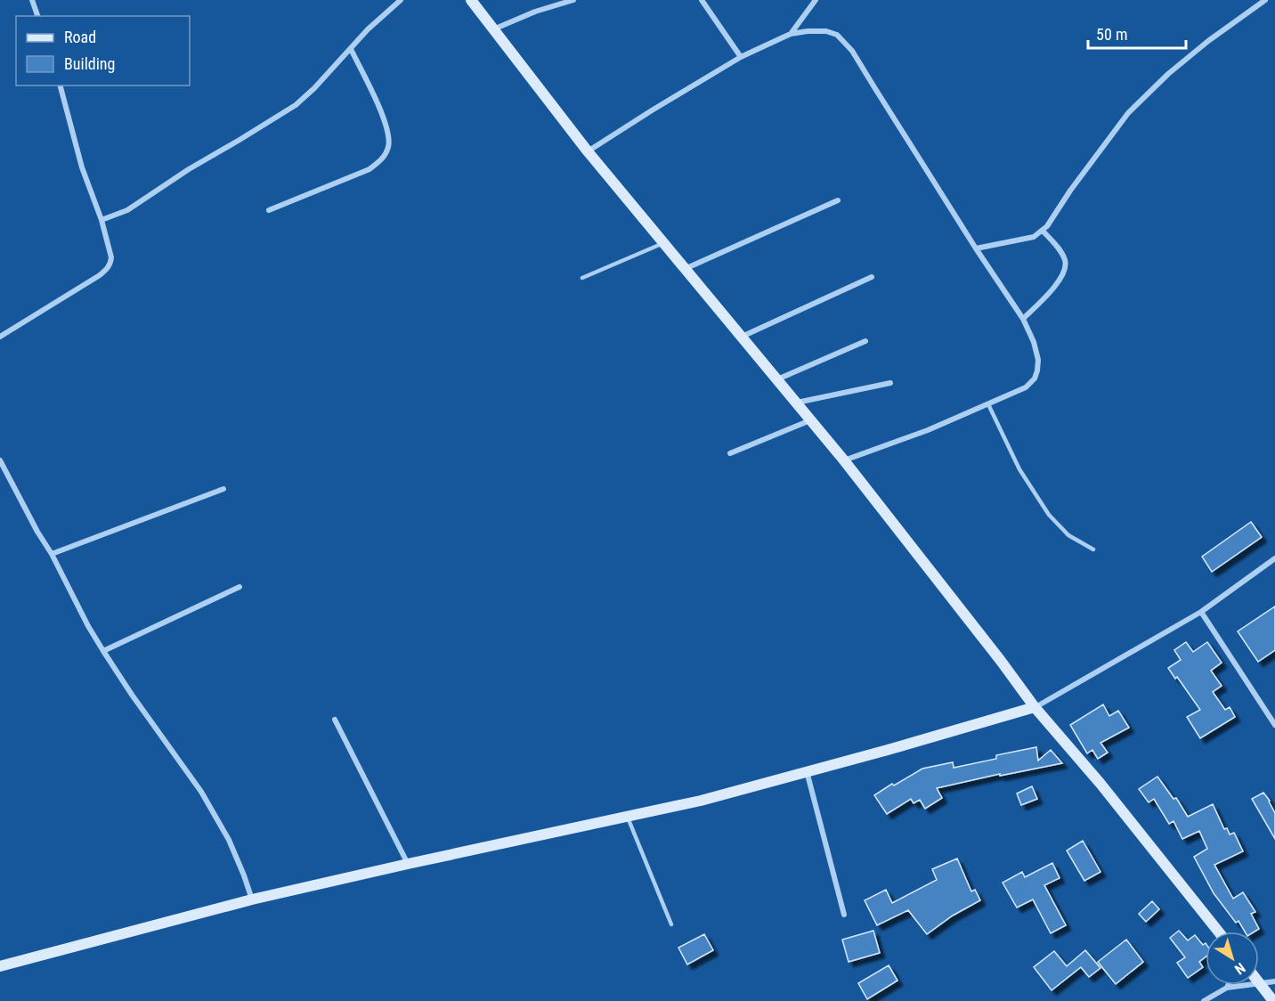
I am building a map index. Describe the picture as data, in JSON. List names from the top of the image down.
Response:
{
  "legend": ["Road", "Building"],
  "scale_bar": "50 m",
  "north": "bottom right"
}
